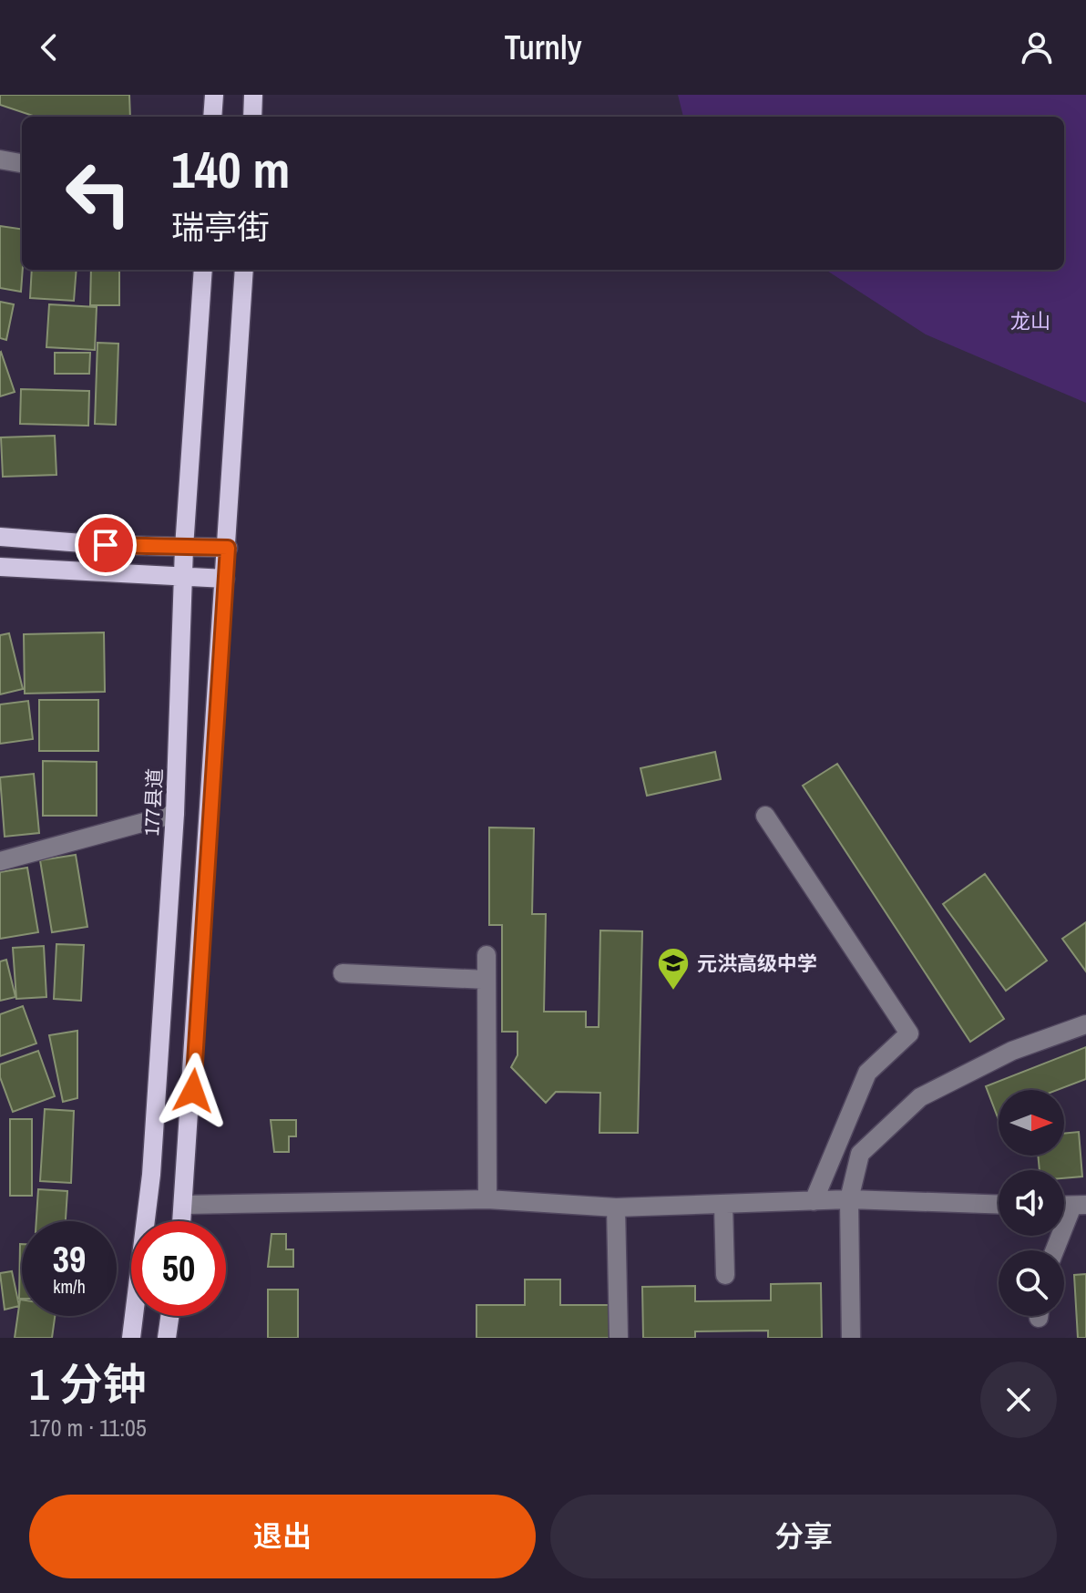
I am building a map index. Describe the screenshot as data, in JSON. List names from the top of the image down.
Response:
{
  "streets": {
    "main road": ["177县道"]
  },
  "parks": ["龙山"],
  "places": {
    "school or university": ["元洪高级中学"]
  },
  "north": "right",
  "page": {
    "header": "Turnly",
    "turn": ["140 m", "瑞亭街"],
    "speed": "39 km/h",
    "limit": "50",
    "heading": ["1 分钟", "170 m · 11:05"],
    "buttons": ["退出", "分享"]
  }
}
